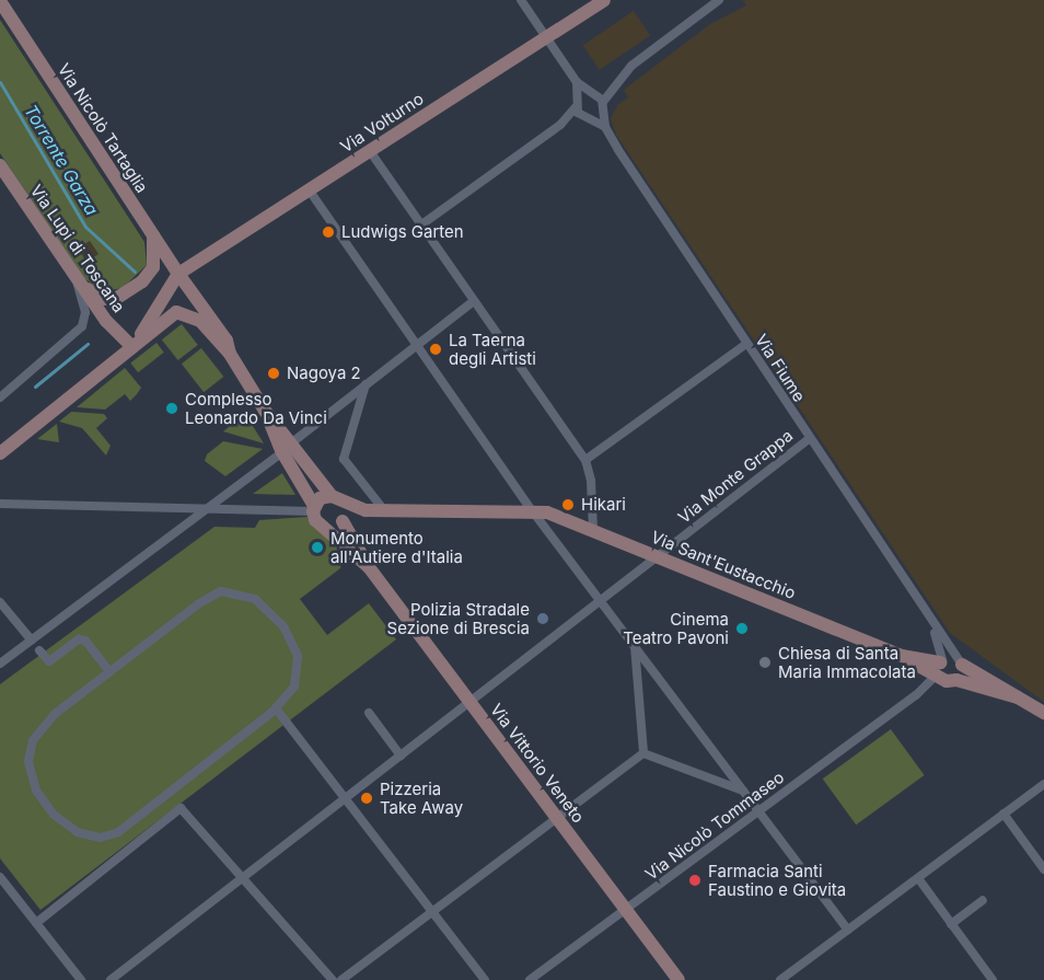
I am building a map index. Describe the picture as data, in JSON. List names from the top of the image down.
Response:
{
  "streets": {
    "street": [
      "Via Volturno",
      "Via Nicolò Tartaglia",
      "Via Lupi di Toscana",
      "Via Fiume",
      "Via Monte Grappa",
      "Via Sant'Eustacchio",
      "Via Vittorio Veneto",
      "Via Nicolò Tommaseo"
    ]
  },
  "crossings": [
    ["Via Volturno", "Via Nicolò Tartaglia"],
    ["Via Fiume", "Via Monte Grappa"],
    ["Via Fiume", "Via Sant'Eustacchio"],
    ["Via Fiume", "Via Nicolò Tommaseo"],
    ["Via Monte Grappa", "Via Sant'Eustacchio"],
    ["Via Monte Grappa", "Via Vittorio Veneto"],
    ["Via Sant'Eustacchio", "Via Nicolò Tommaseo"],
    ["Via Vittorio Veneto", "Via Nicolò Tommaseo"]
  ],
  "water": ["Torrente Garza"],
  "places": [
    "Ludwigs Garten",
    "La Taerna degli Artisti",
    "Nagoya 2",
    "Complesso Leonardo Da Vinci",
    "Hikari",
    "Monumento all'Autiere d'Italia",
    "Polizia Stradale Sezione di Brescia",
    "Cinema Teatro Pavoni",
    "Chiesa di Santa Maria Immacolata",
    "Pizzeria Take Away",
    "Farmacia Santi Faustino e Giovita"
  ]
}
